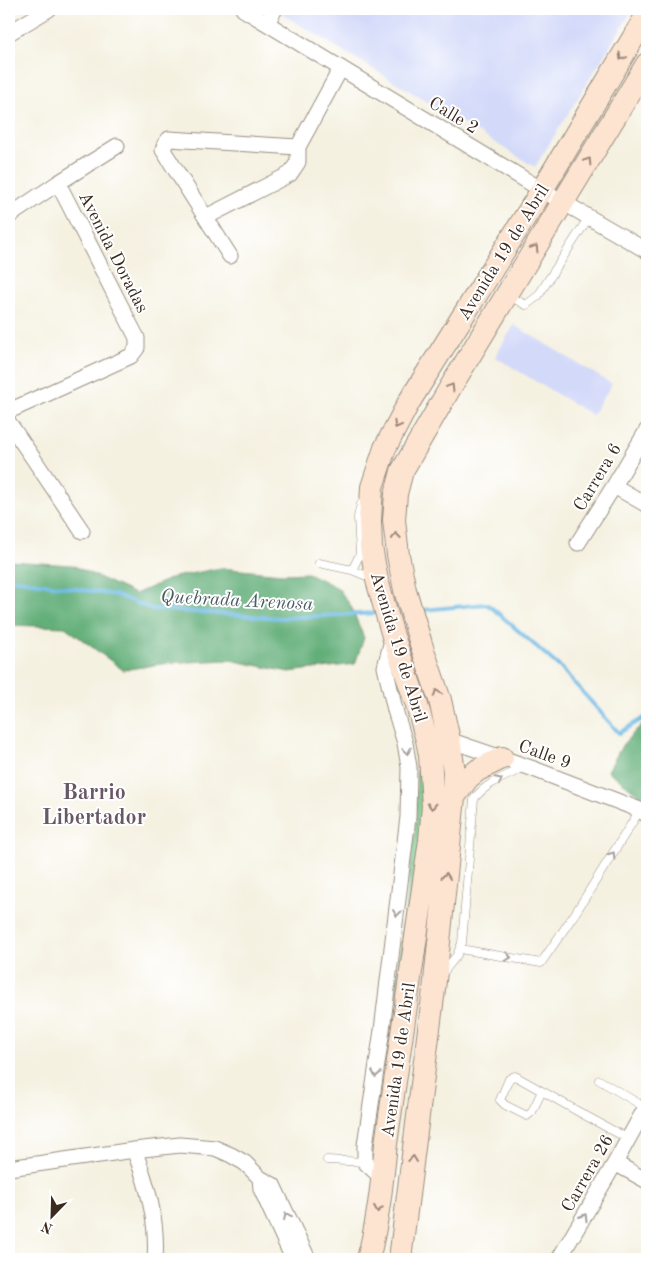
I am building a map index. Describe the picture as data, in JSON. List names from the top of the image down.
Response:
{
  "streets": {
    "main road": ["Avenida 19 de Abril"],
    "street": [
      "Calle 2",
      "Avenida Doradas",
      "Carrera 6",
      "Calle 9",
      "Carrera 26"
    ]
  },
  "crossings": [
    ["Calle 2", "Avenida 19 de Abril"],
    ["Avenida 19 de Abril", "Calle 9"]
  ],
  "one_way": ["Carrera 26"],
  "districts": ["Barrio Libertador"],
  "water": ["Quebrada Arenosa"],
  "north": "bottom left"
}
